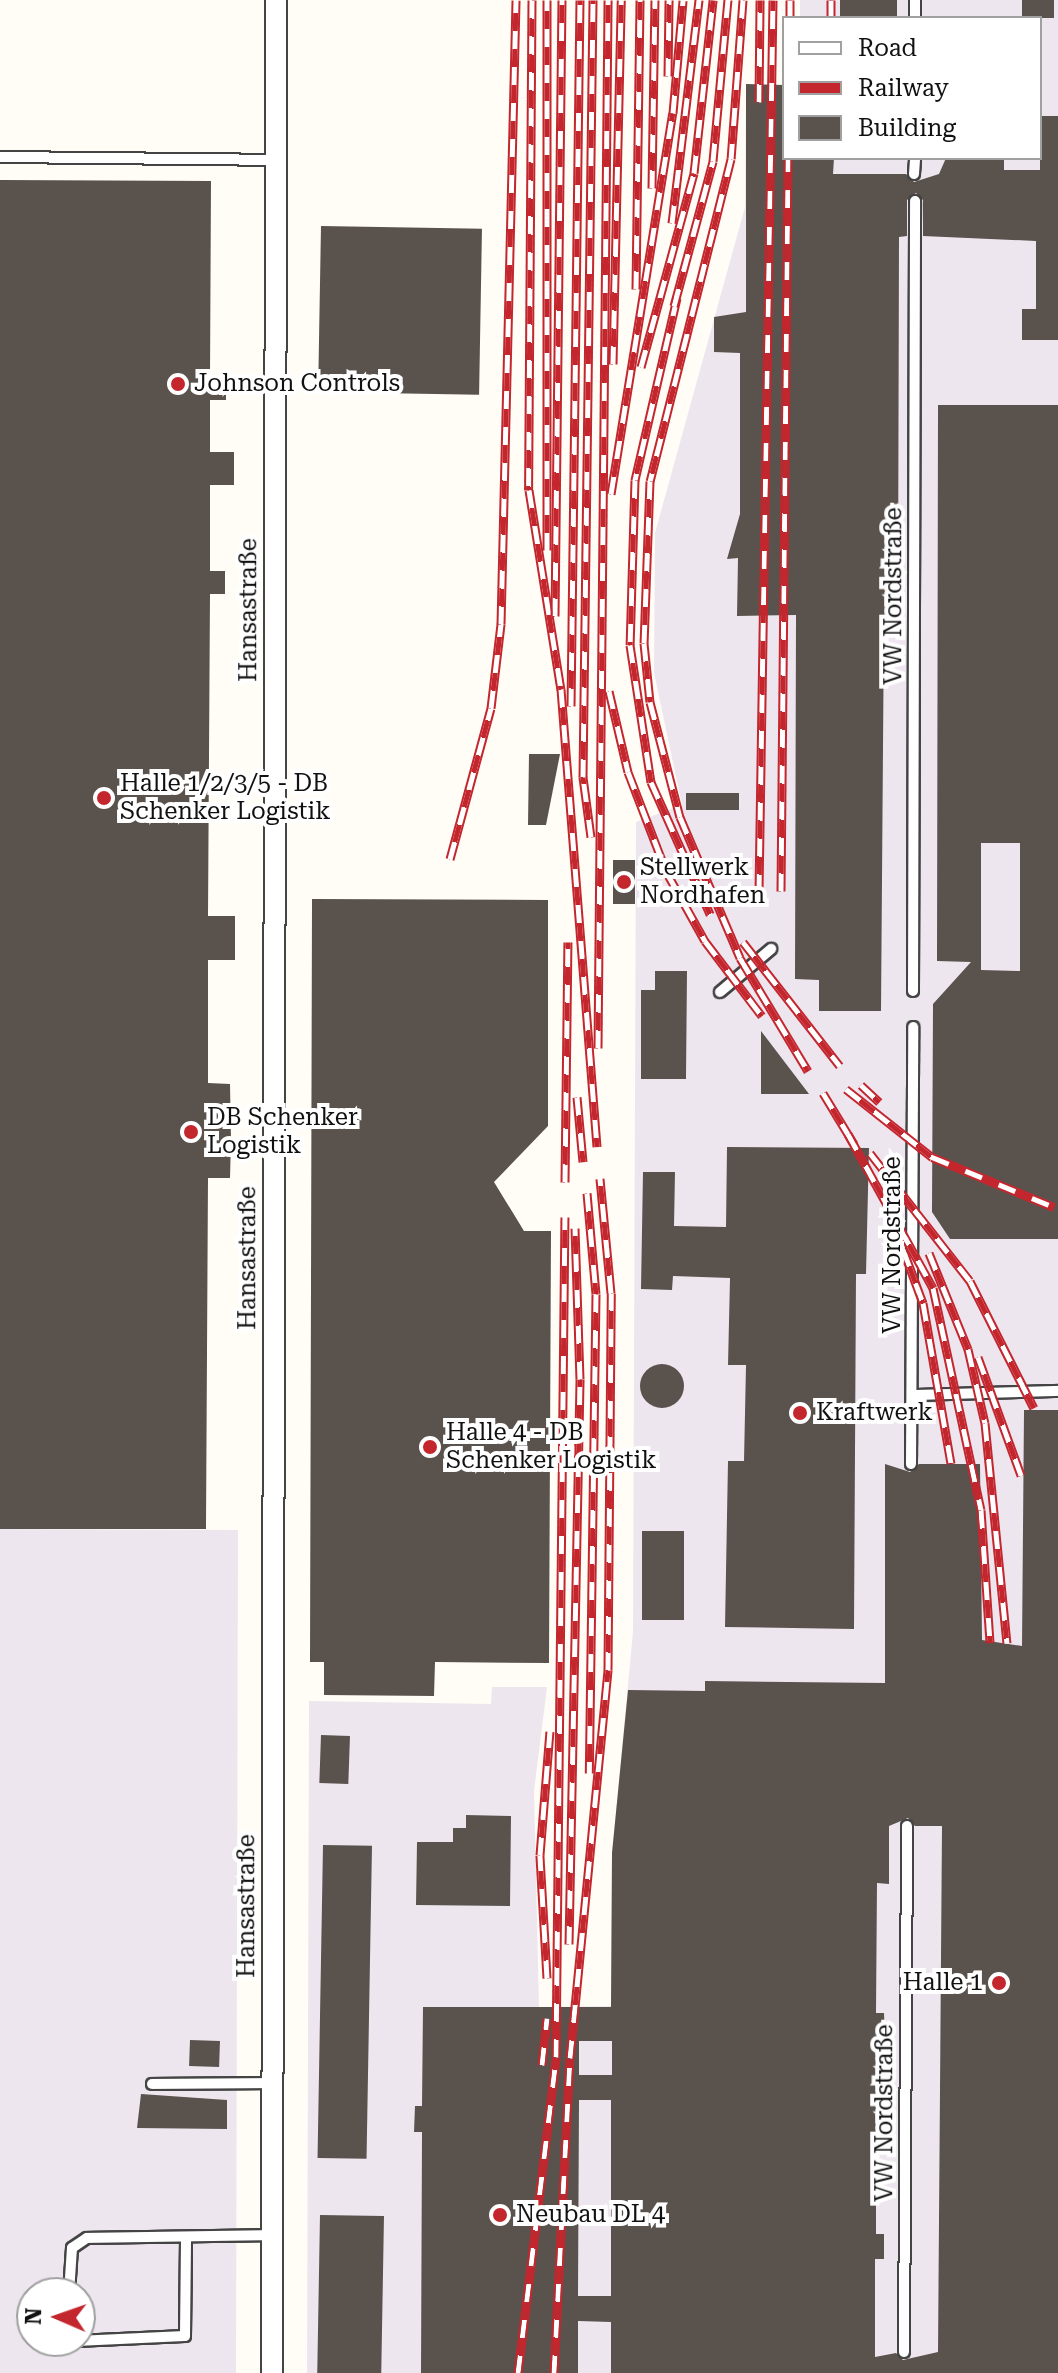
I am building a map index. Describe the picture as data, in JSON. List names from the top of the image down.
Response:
{
  "streets": {
    "street": ["Hansastraße"],
    "lane": ["VW Nordstraße"]
  },
  "places": [
    "Johnson Controls",
    "Halle 1/2/3/5 - DB Schenker Logistik",
    "Stellwerk Nordhafen",
    "DB Schenker Logistik",
    "Kraftwerk",
    "Halle 4 - DB Schenker Logistik",
    "Halle 1",
    "Neubau DL 4"
  ],
  "legend": ["Road", "Railway", "Building"],
  "north": "left"
}
